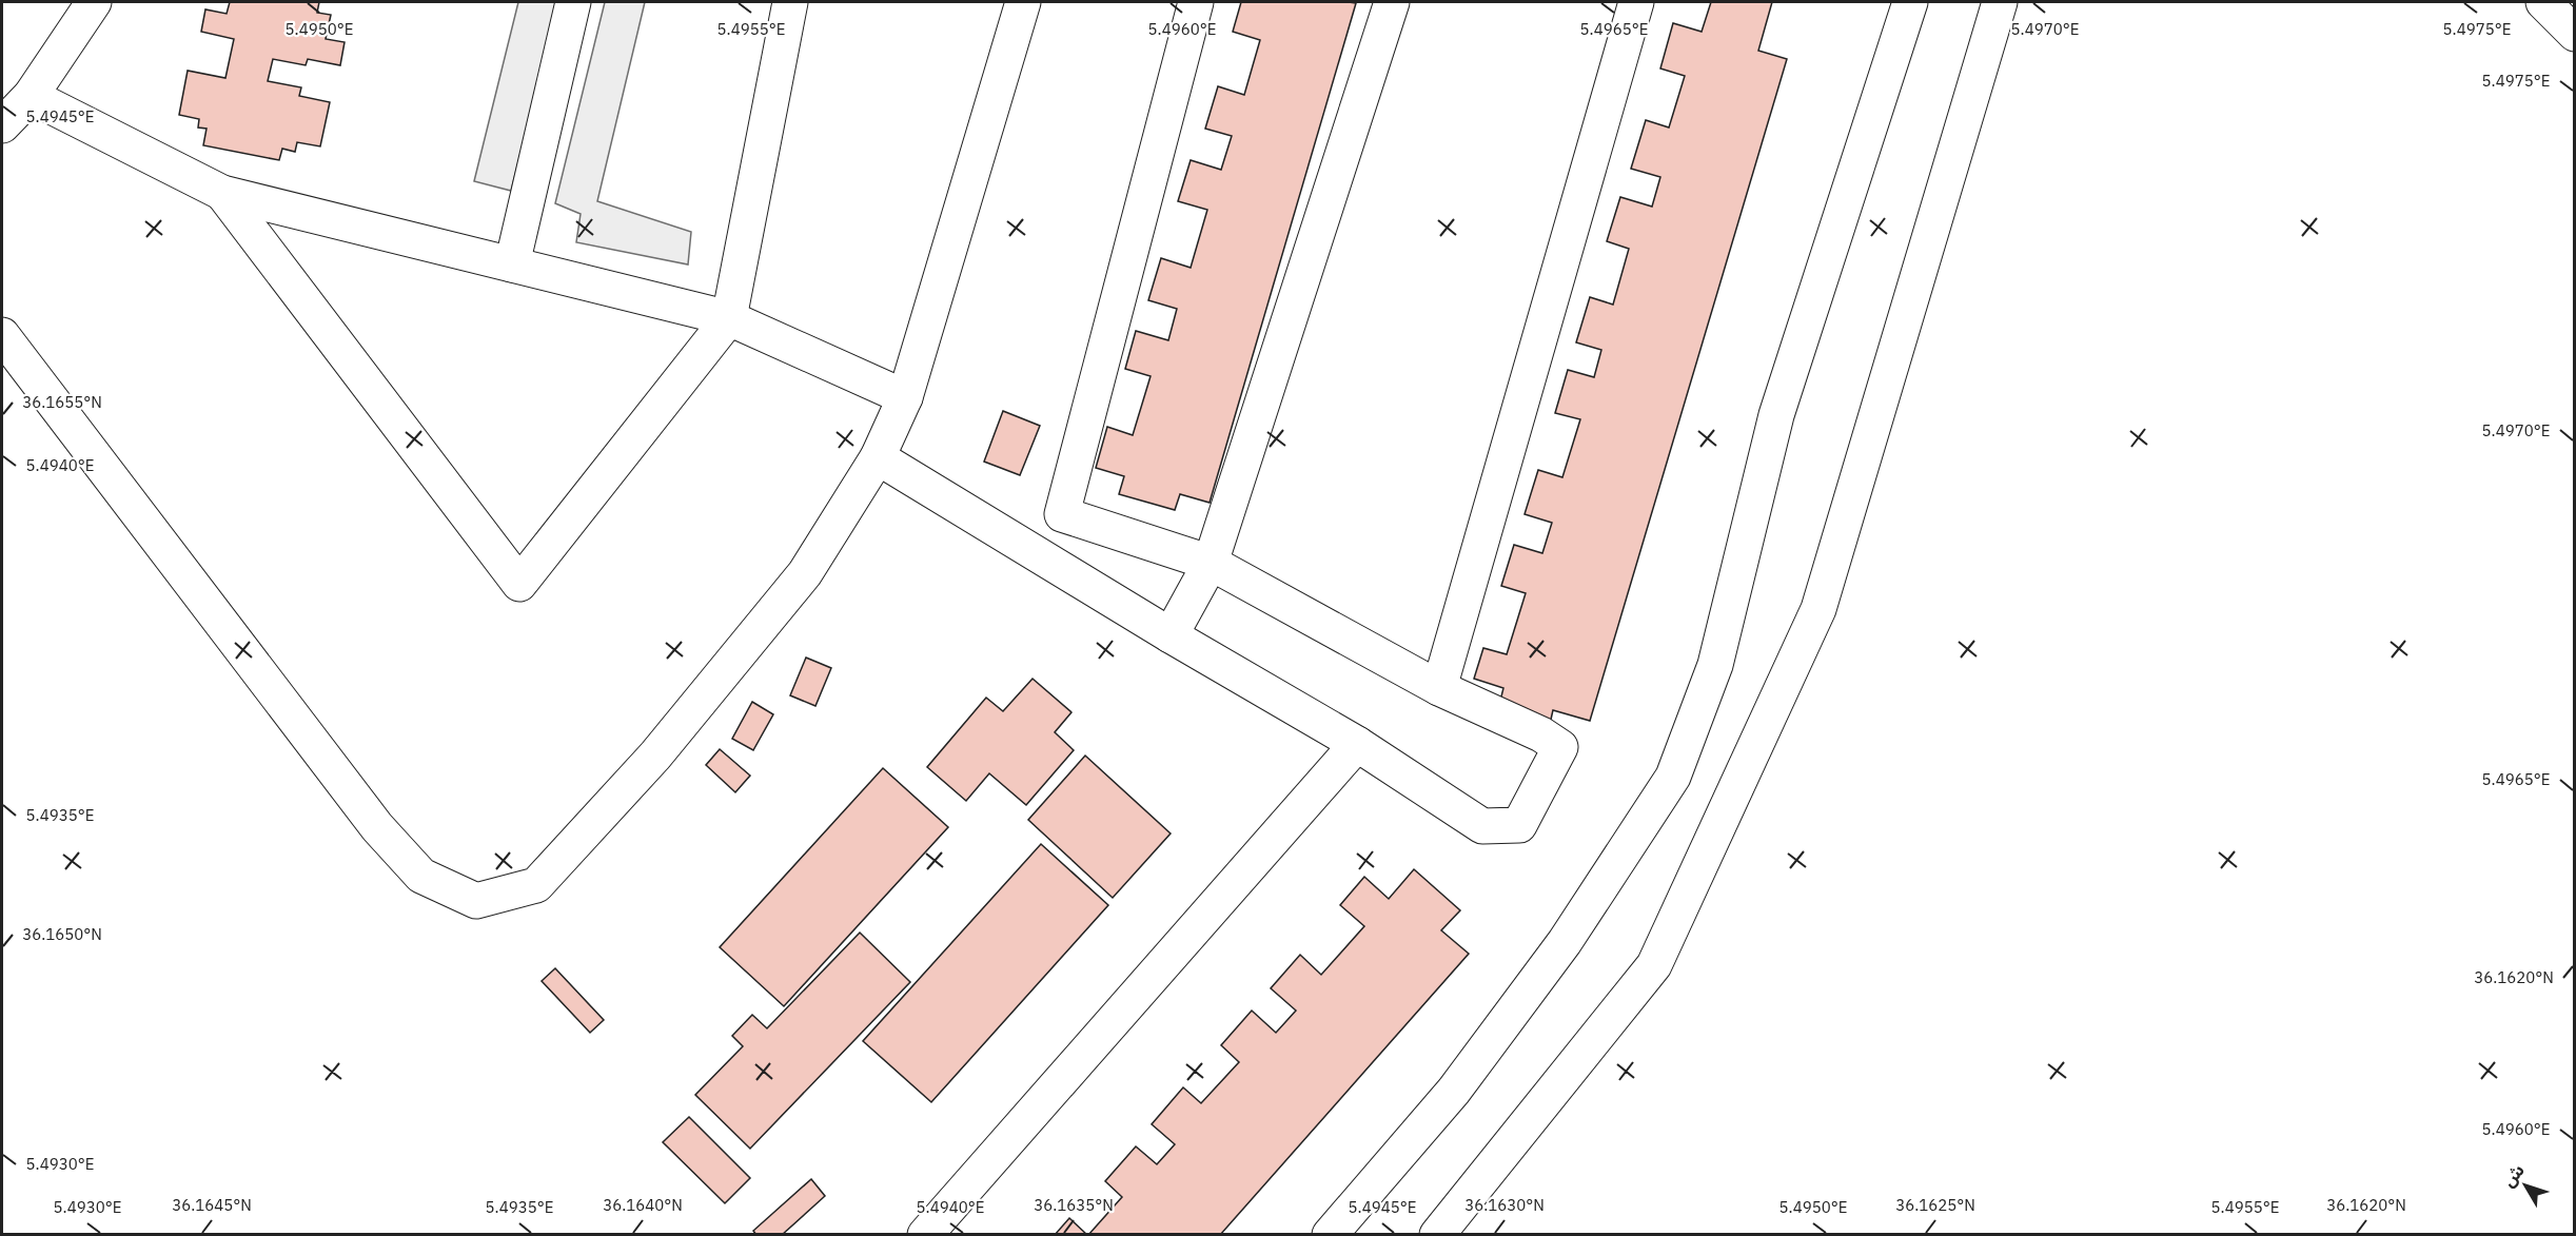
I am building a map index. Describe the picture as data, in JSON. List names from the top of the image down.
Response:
{
  "north": "top left",
  "coordinates": [
    "5.4975°E",
    "5.4950°E",
    "5.4955°E",
    "5.4960°E",
    "5.4965°E",
    "5.4970°E",
    "5.4945°E",
    "36.1655°N",
    "5.4940°E",
    "5.4935°E",
    "36.1650°N",
    "36.1620°N",
    "5.4930°E",
    "36.1645°N",
    "36.1640°N",
    "36.1635°N",
    "36.1630°N",
    "36.1625°N"
  ]
}
